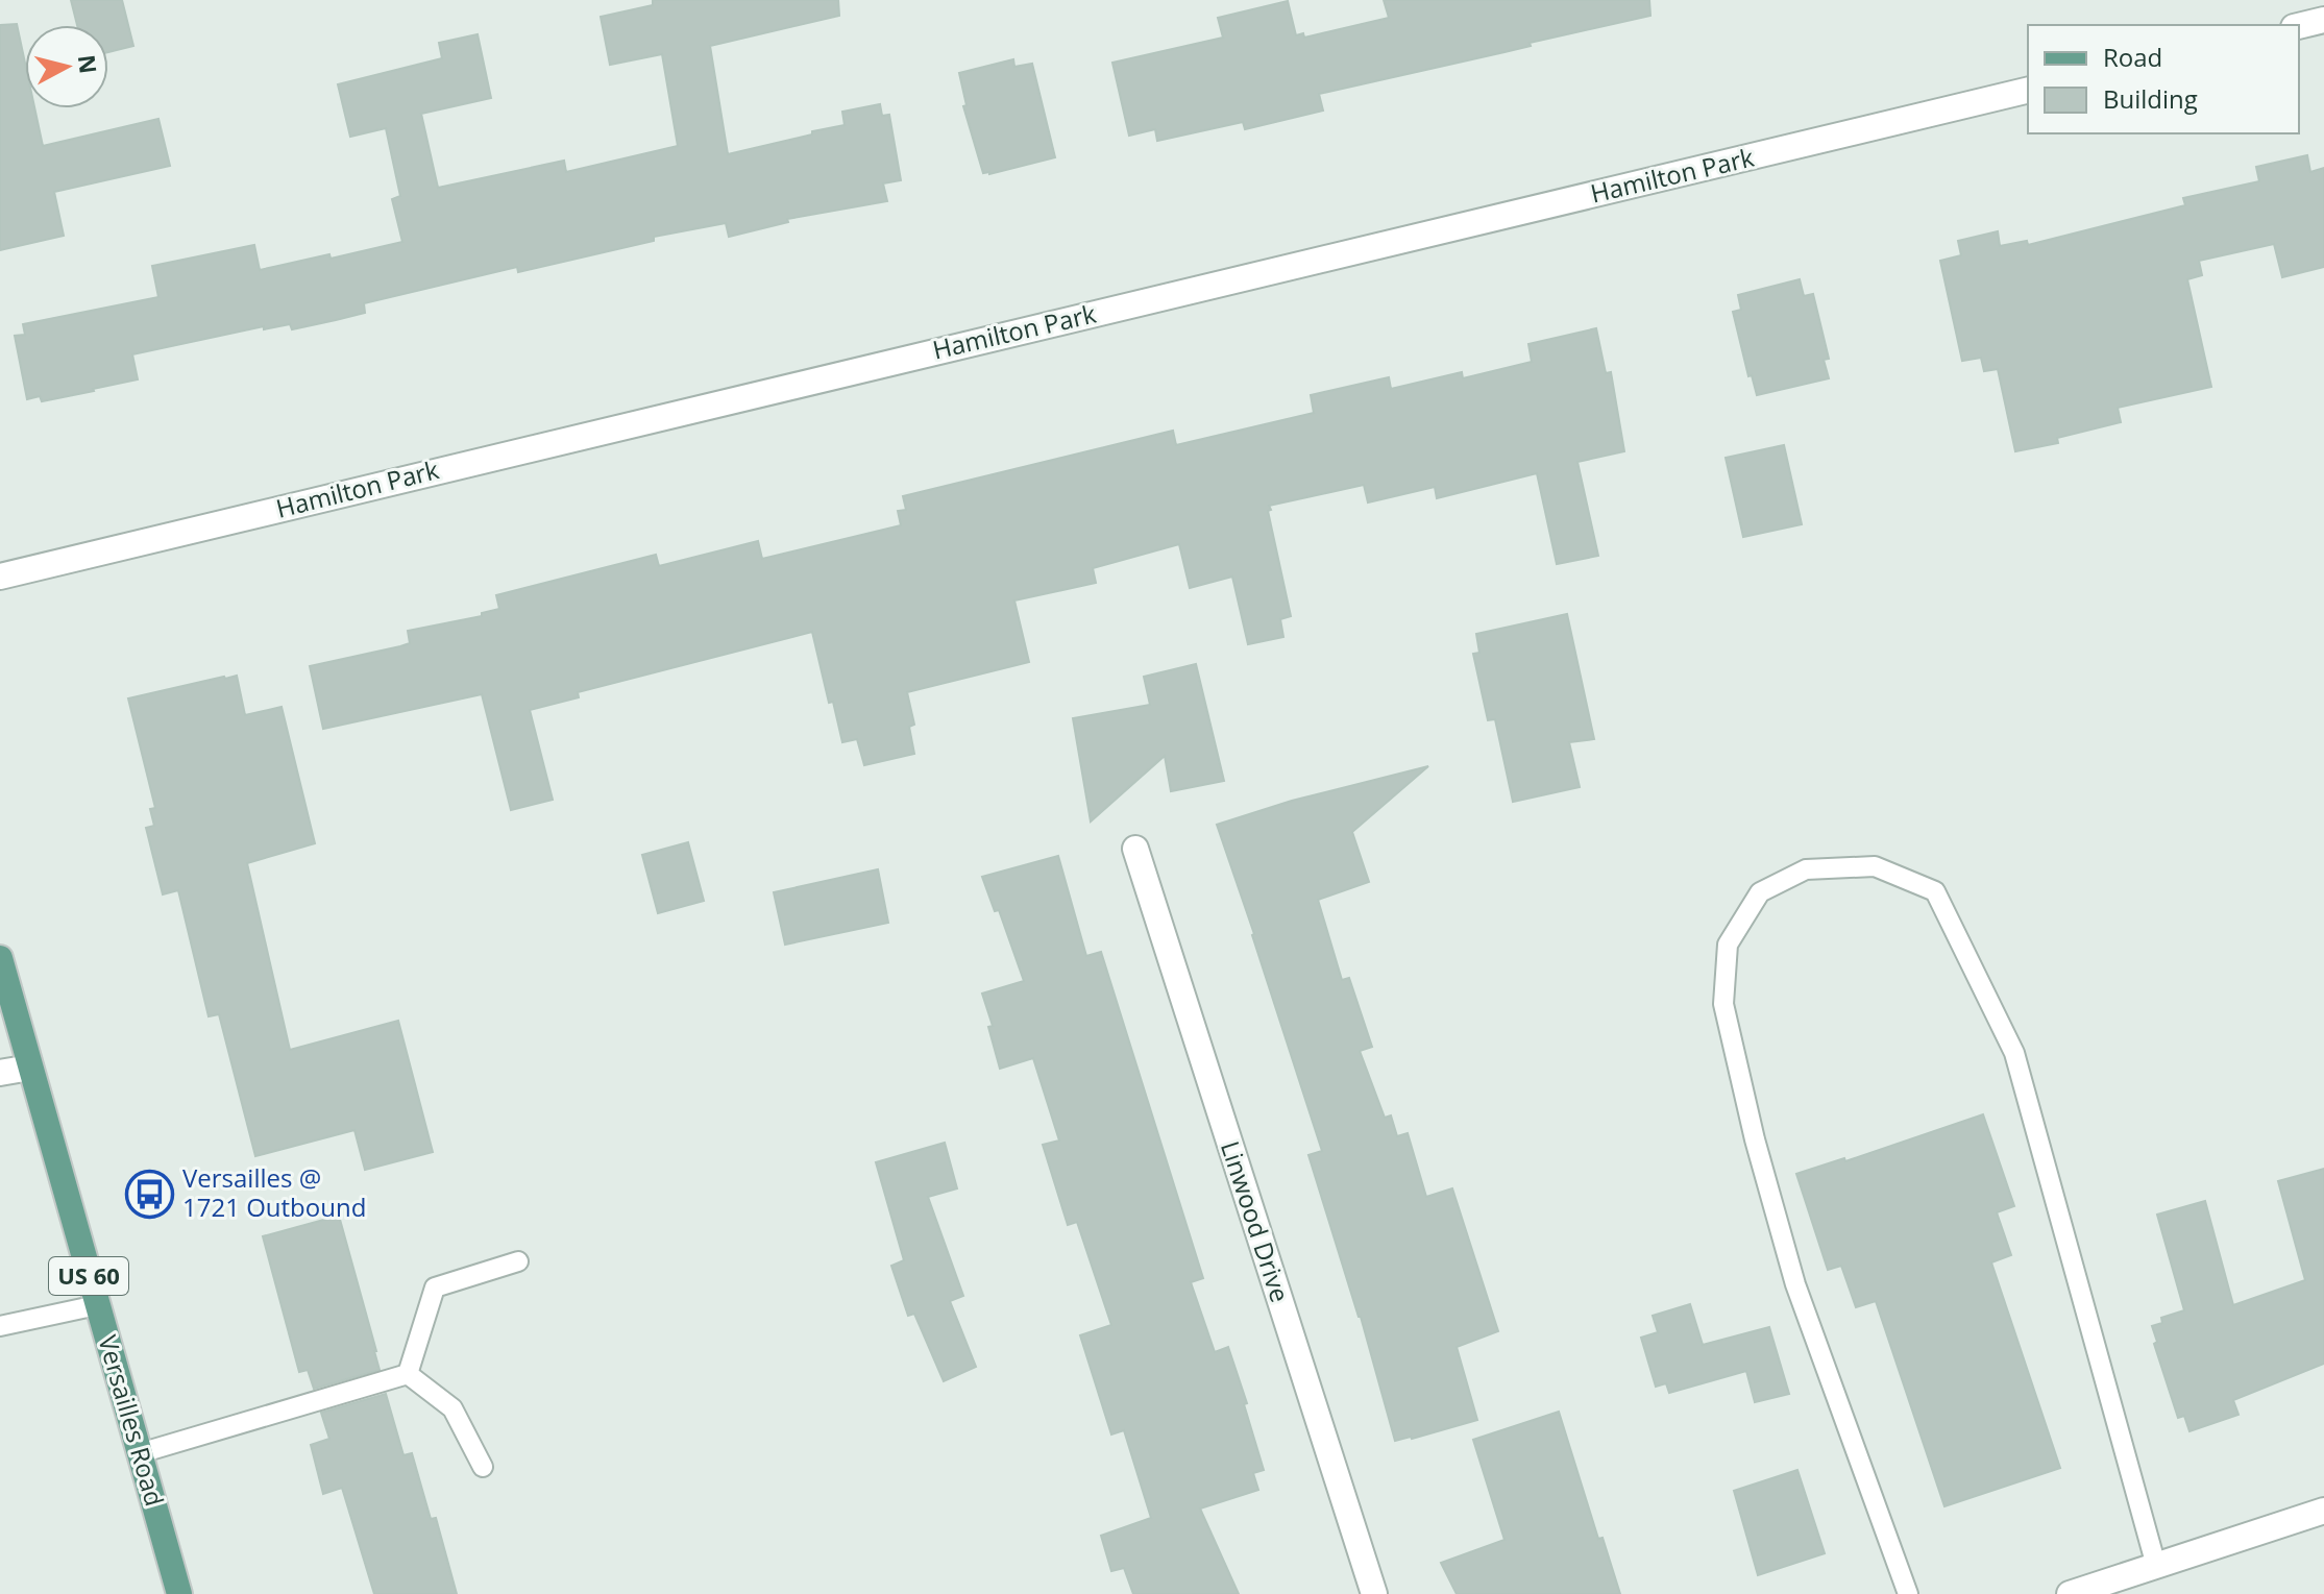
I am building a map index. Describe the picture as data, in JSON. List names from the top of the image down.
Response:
{
  "streets": {
    "main road": ["US 60", "Versailles Road"],
    "street": ["Hamilton Park", "Linwood Drive"]
  },
  "places": {
    "bus stop": ["Versailles @ 1721 Outbound"]
  },
  "legend": ["Road", "Building"],
  "north": "right"
}
